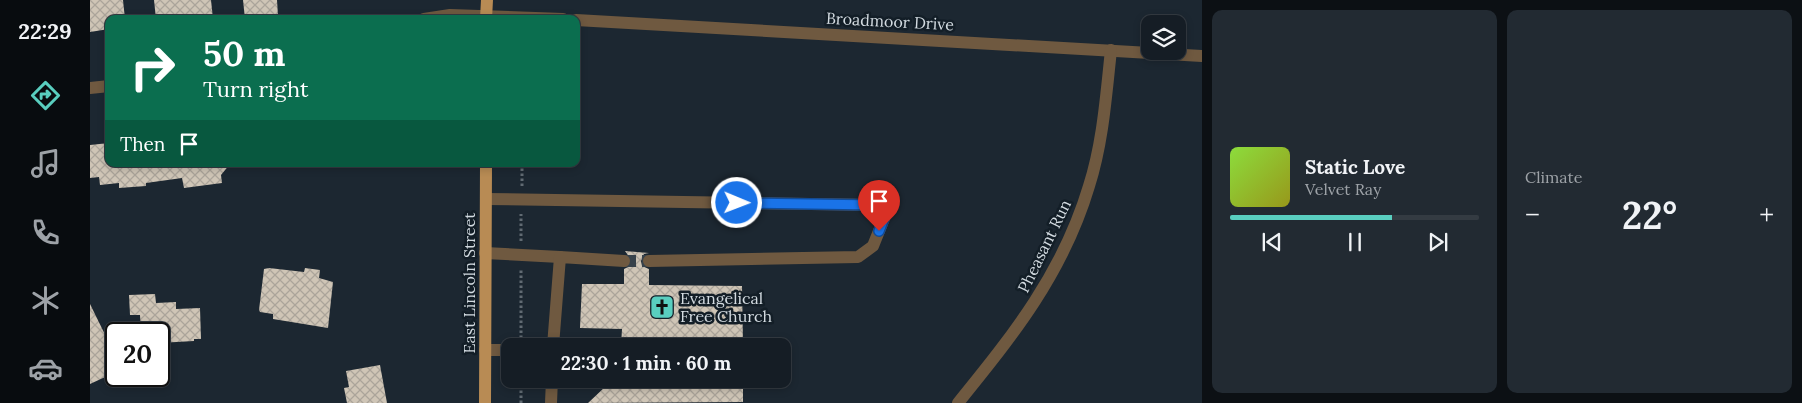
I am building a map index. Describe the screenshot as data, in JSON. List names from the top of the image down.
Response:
{
  "streets": {
    "main road": ["East Lincoln Street"],
    "street": ["Broadmoor Drive", "Pheasant Run"]
  },
  "crossings": [
    ["Broadmoor Drive", "Pheasant Run"]
  ],
  "places": {
    "church": ["Evangelical Free Church"]
  },
  "page": {
    "tabs": "22:29",
    "tile": "Climate",
    "turn": ["50 m", "Turn right"],
    "then": "Then",
    "song": ["Static Love", "Velvet Ray"],
    "heat": ["−", "22°", "+"],
    "limit": "20",
    "trip": "22:30 · 1 min · 60 m"
  }
}
